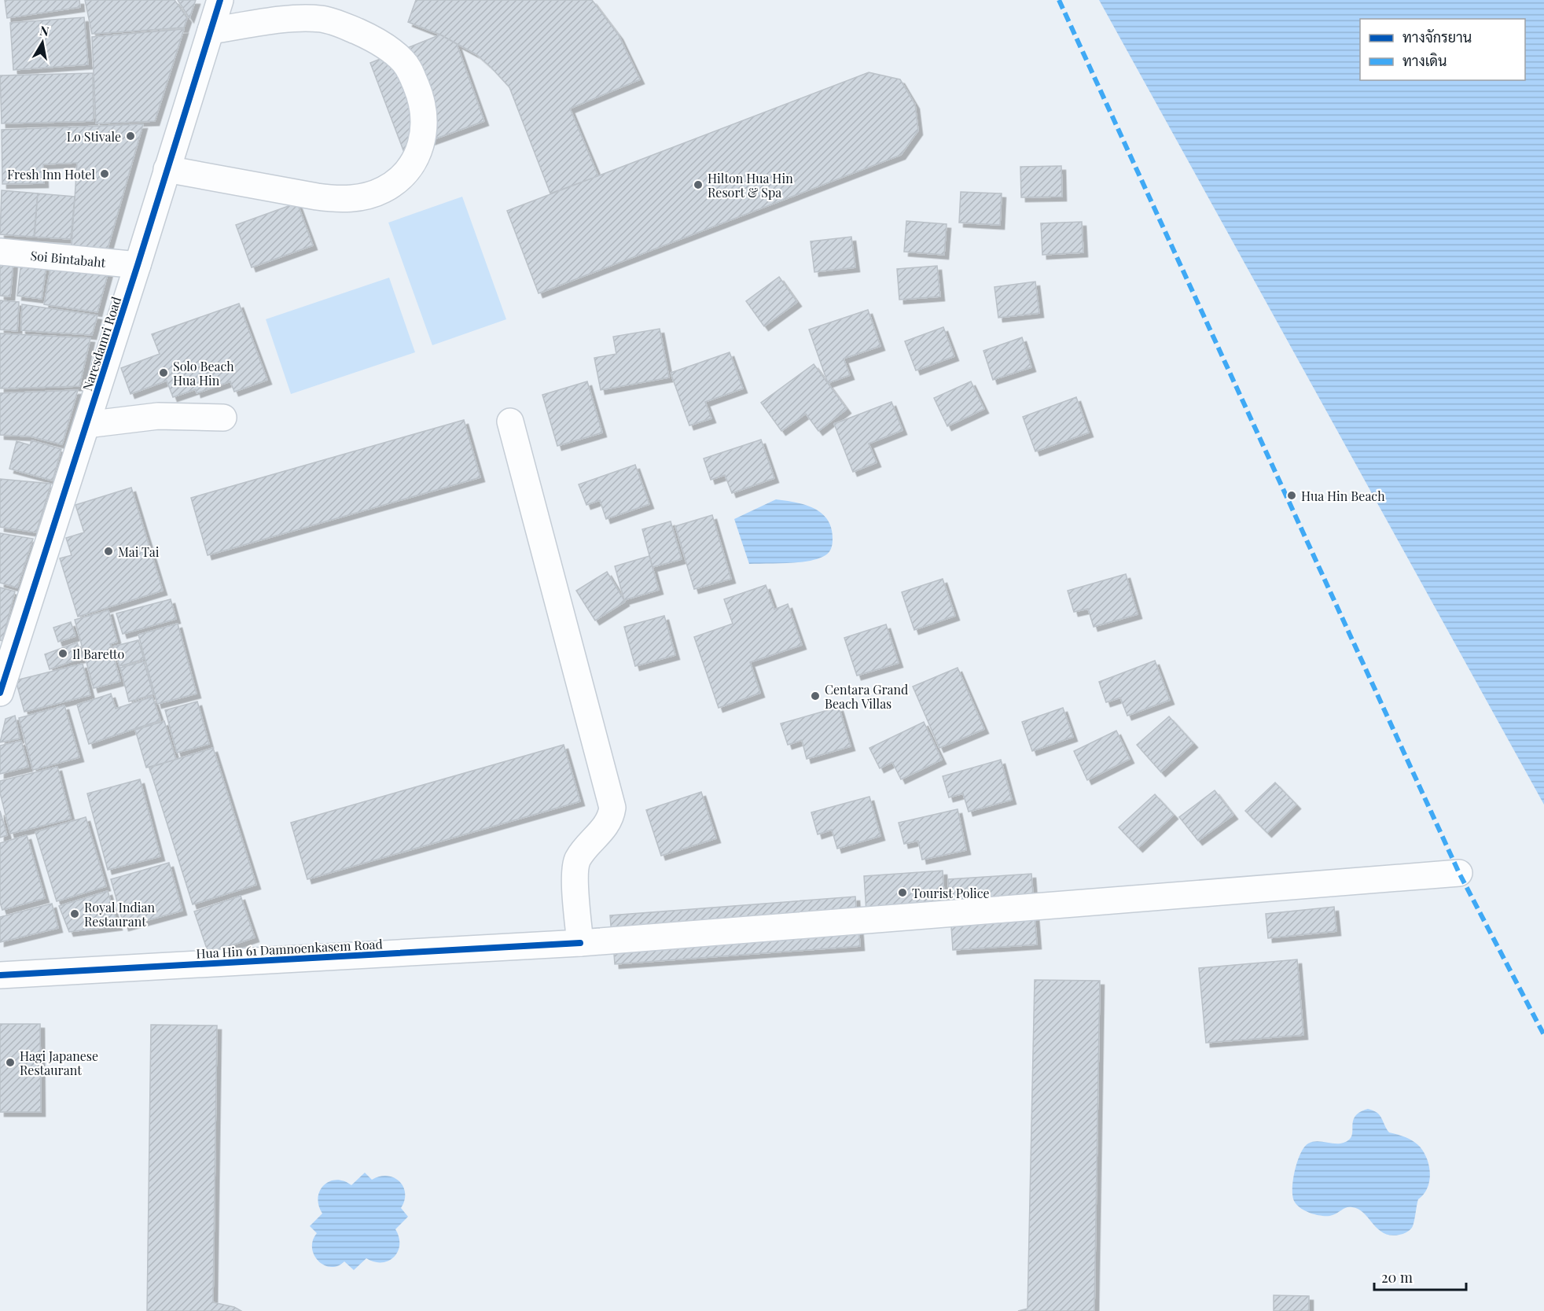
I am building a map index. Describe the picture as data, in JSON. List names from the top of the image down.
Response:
{
  "streets": {
    "street": ["Soi Bintabaht", "Naresdamri Road", "Hua Hin 61 Damnoenkasem Road"]
  },
  "crossings": [
    ["Soi Bintabaht", "Naresdamri Road"]
  ],
  "places": [
    "Lo Stivale",
    "Fresh Inn Hotel",
    "Hilton Hua Hin Resort & Spa",
    "Solo Beach Hua Hin",
    "Hua Hin Beach",
    "Mai Tai",
    "Il Baretto",
    "Centara Grand Beach Villas",
    "Tourist Police",
    "Royal Indian Restaurant",
    "Hagi Japanese Restaurant"
  ],
  "legend": ["ทางจักรยาน", "ทางเดิน"],
  "scale_bar": "20 m",
  "north": "top"
}
